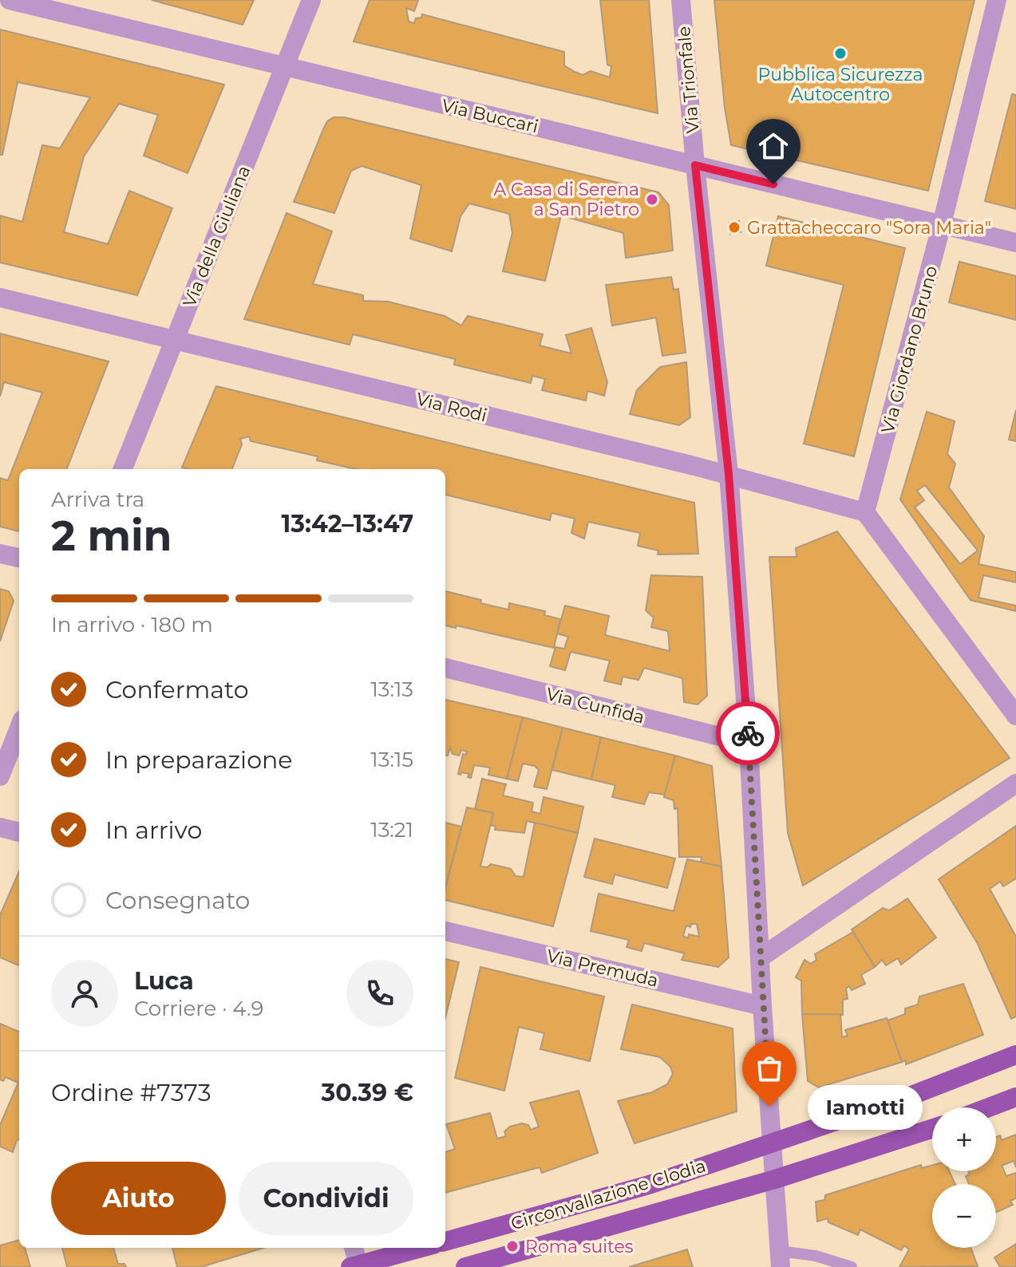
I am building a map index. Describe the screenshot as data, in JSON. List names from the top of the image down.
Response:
{
  "streets": {
    "main road": ["Circonvallazione Clodia"],
    "street": [
      "Via Trionfale",
      "Via Buccari",
      "Via della Giuliana",
      "Via Giordano Bruno",
      "Via Rodi",
      "Via Cunfida",
      "Via Premuda"
    ]
  },
  "crossings": [
    ["Via Trionfale", "Via Buccari"],
    ["Via Trionfale", "Via Rodi"],
    ["Via Trionfale", "Via Cunfida"],
    ["Via Trionfale", "Via Premuda"],
    ["Via Trionfale", "Circonvallazione Clodia"],
    ["Via Buccari", "Via della Giuliana"],
    ["Via Buccari", "Via Giordano Bruno"],
    ["Via della Giuliana", "Via Rodi"],
    ["Via Giordano Bruno", "Via Rodi"]
  ],
  "places": [
    "Pubblica Sicurezza Autocentro",
    "A Casa di Serena a San Pietro",
    "Grattacheccaro \"Sora Maria\"",
    "Iamotti",
    "Roma suites"
  ],
  "page": {
    "heading": ["2 min", "Arriva tra", "13:42–13:47"],
    "panel": [
      "Luca",
      "Corriere · 4.9",
      "Ordine #7373",
      "30.39 €"
    ],
    "bar": "In arrivo · 180 m",
    "list": [
      ["Confermato", "13:13"],
      ["In preparazione", "13:15"],
      ["In arrivo", "13:21"],
      "Consegnato"
    ],
    "bubble": "Iamotti",
    "map_buttons": ["+", "−"],
    "buttons": ["Aiuto", "Condividi"]
  }
}
